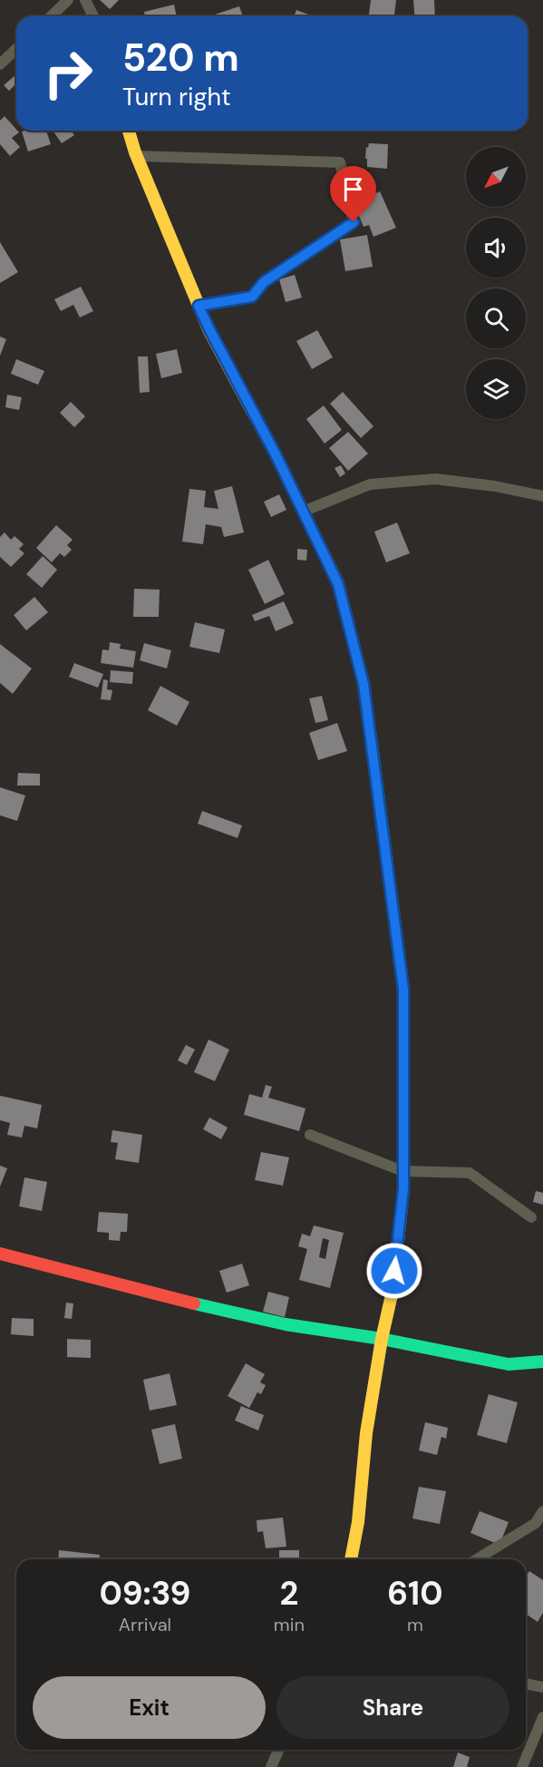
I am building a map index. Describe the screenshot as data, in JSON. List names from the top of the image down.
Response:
{
  "north": "bottom left",
  "page": {
    "turn": ["520 m", "Turn right"],
    "eta": [
      "09:39",
      "Arrival",
      "2",
      "min",
      "610",
      "m"
    ],
    "buttons": ["Exit", "Share"]
  }
}
